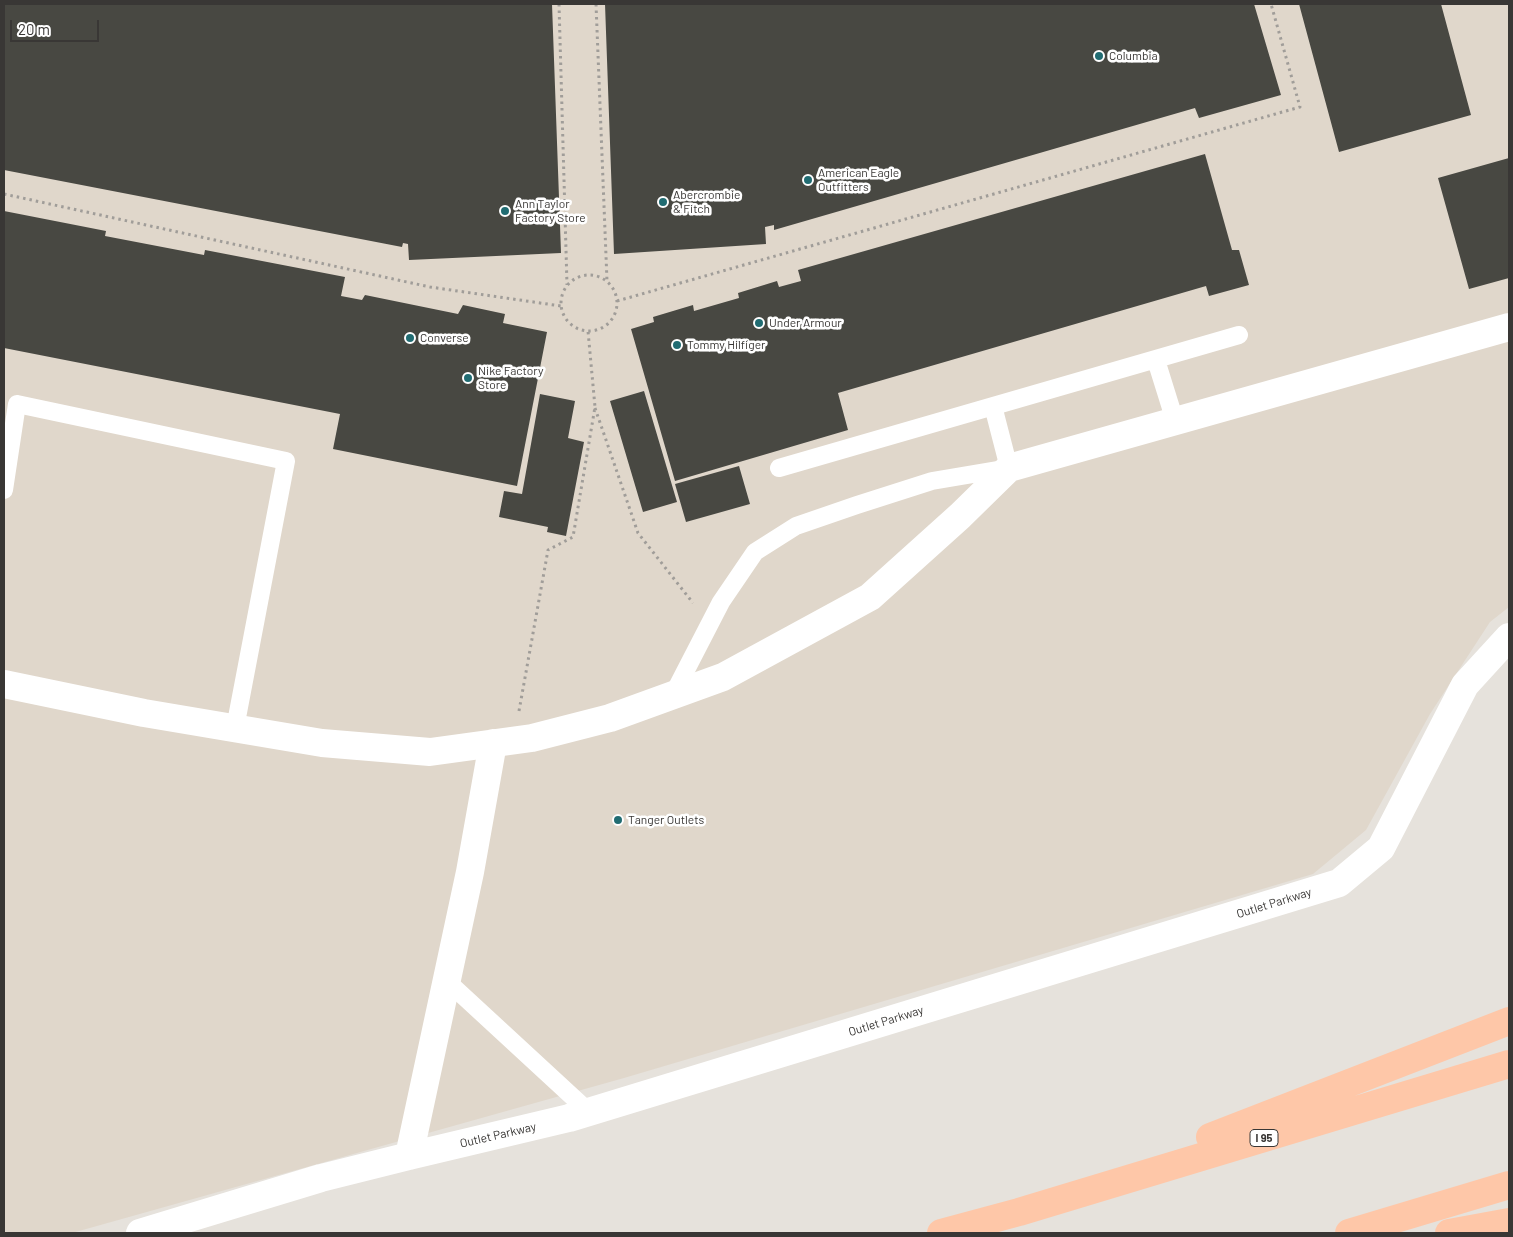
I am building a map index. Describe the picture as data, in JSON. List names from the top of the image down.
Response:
{
  "streets": {
    "highway": ["I 95"],
    "street": ["Outlet Parkway"]
  },
  "places": [
    "Columbia",
    "American Eagle Outfitters",
    "Abercrombie & Fitch",
    "Ann Taylor Factory Store",
    "Under Armour",
    "Converse",
    "Tommy Hilfiger",
    "Nike Factory Store",
    "Tanger Outlets"
  ],
  "scale_bar": "20 m"
}
